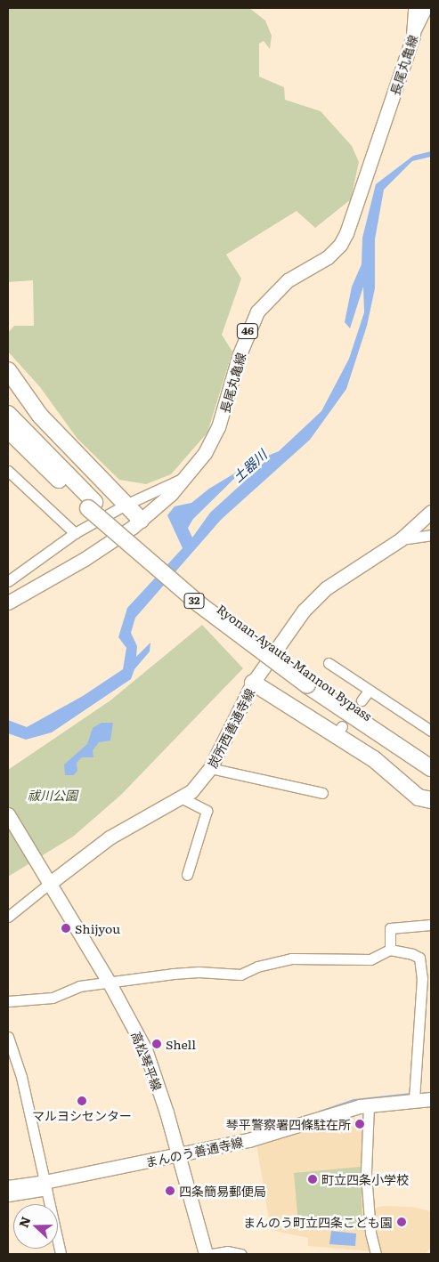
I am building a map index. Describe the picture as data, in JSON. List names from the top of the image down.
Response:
{
  "streets": {
    "highway": ["32", "Ryonan-Ayauta-Mannou Bypass"],
    "main road": [
      "長尾丸亀線",
      "46",
      "炭所西善通寺線",
      "高松琴平線",
      "まんのう善通寺線"
    ]
  },
  "crossings": [
    ["炭所西善通寺線", "高松琴平線"],
    ["高松琴平線", "まんのう善通寺線"]
  ],
  "water": ["土器川"],
  "parks": ["祓川公園"],
  "places": [
    "Shijyou",
    "Shell",
    "マルヨシセンター",
    "琴平警察署四條駐在所",
    "町立四条小学校",
    "四条簡易郵便局",
    "まんのう町立四条こども園"
  ],
  "north": "left"
}
